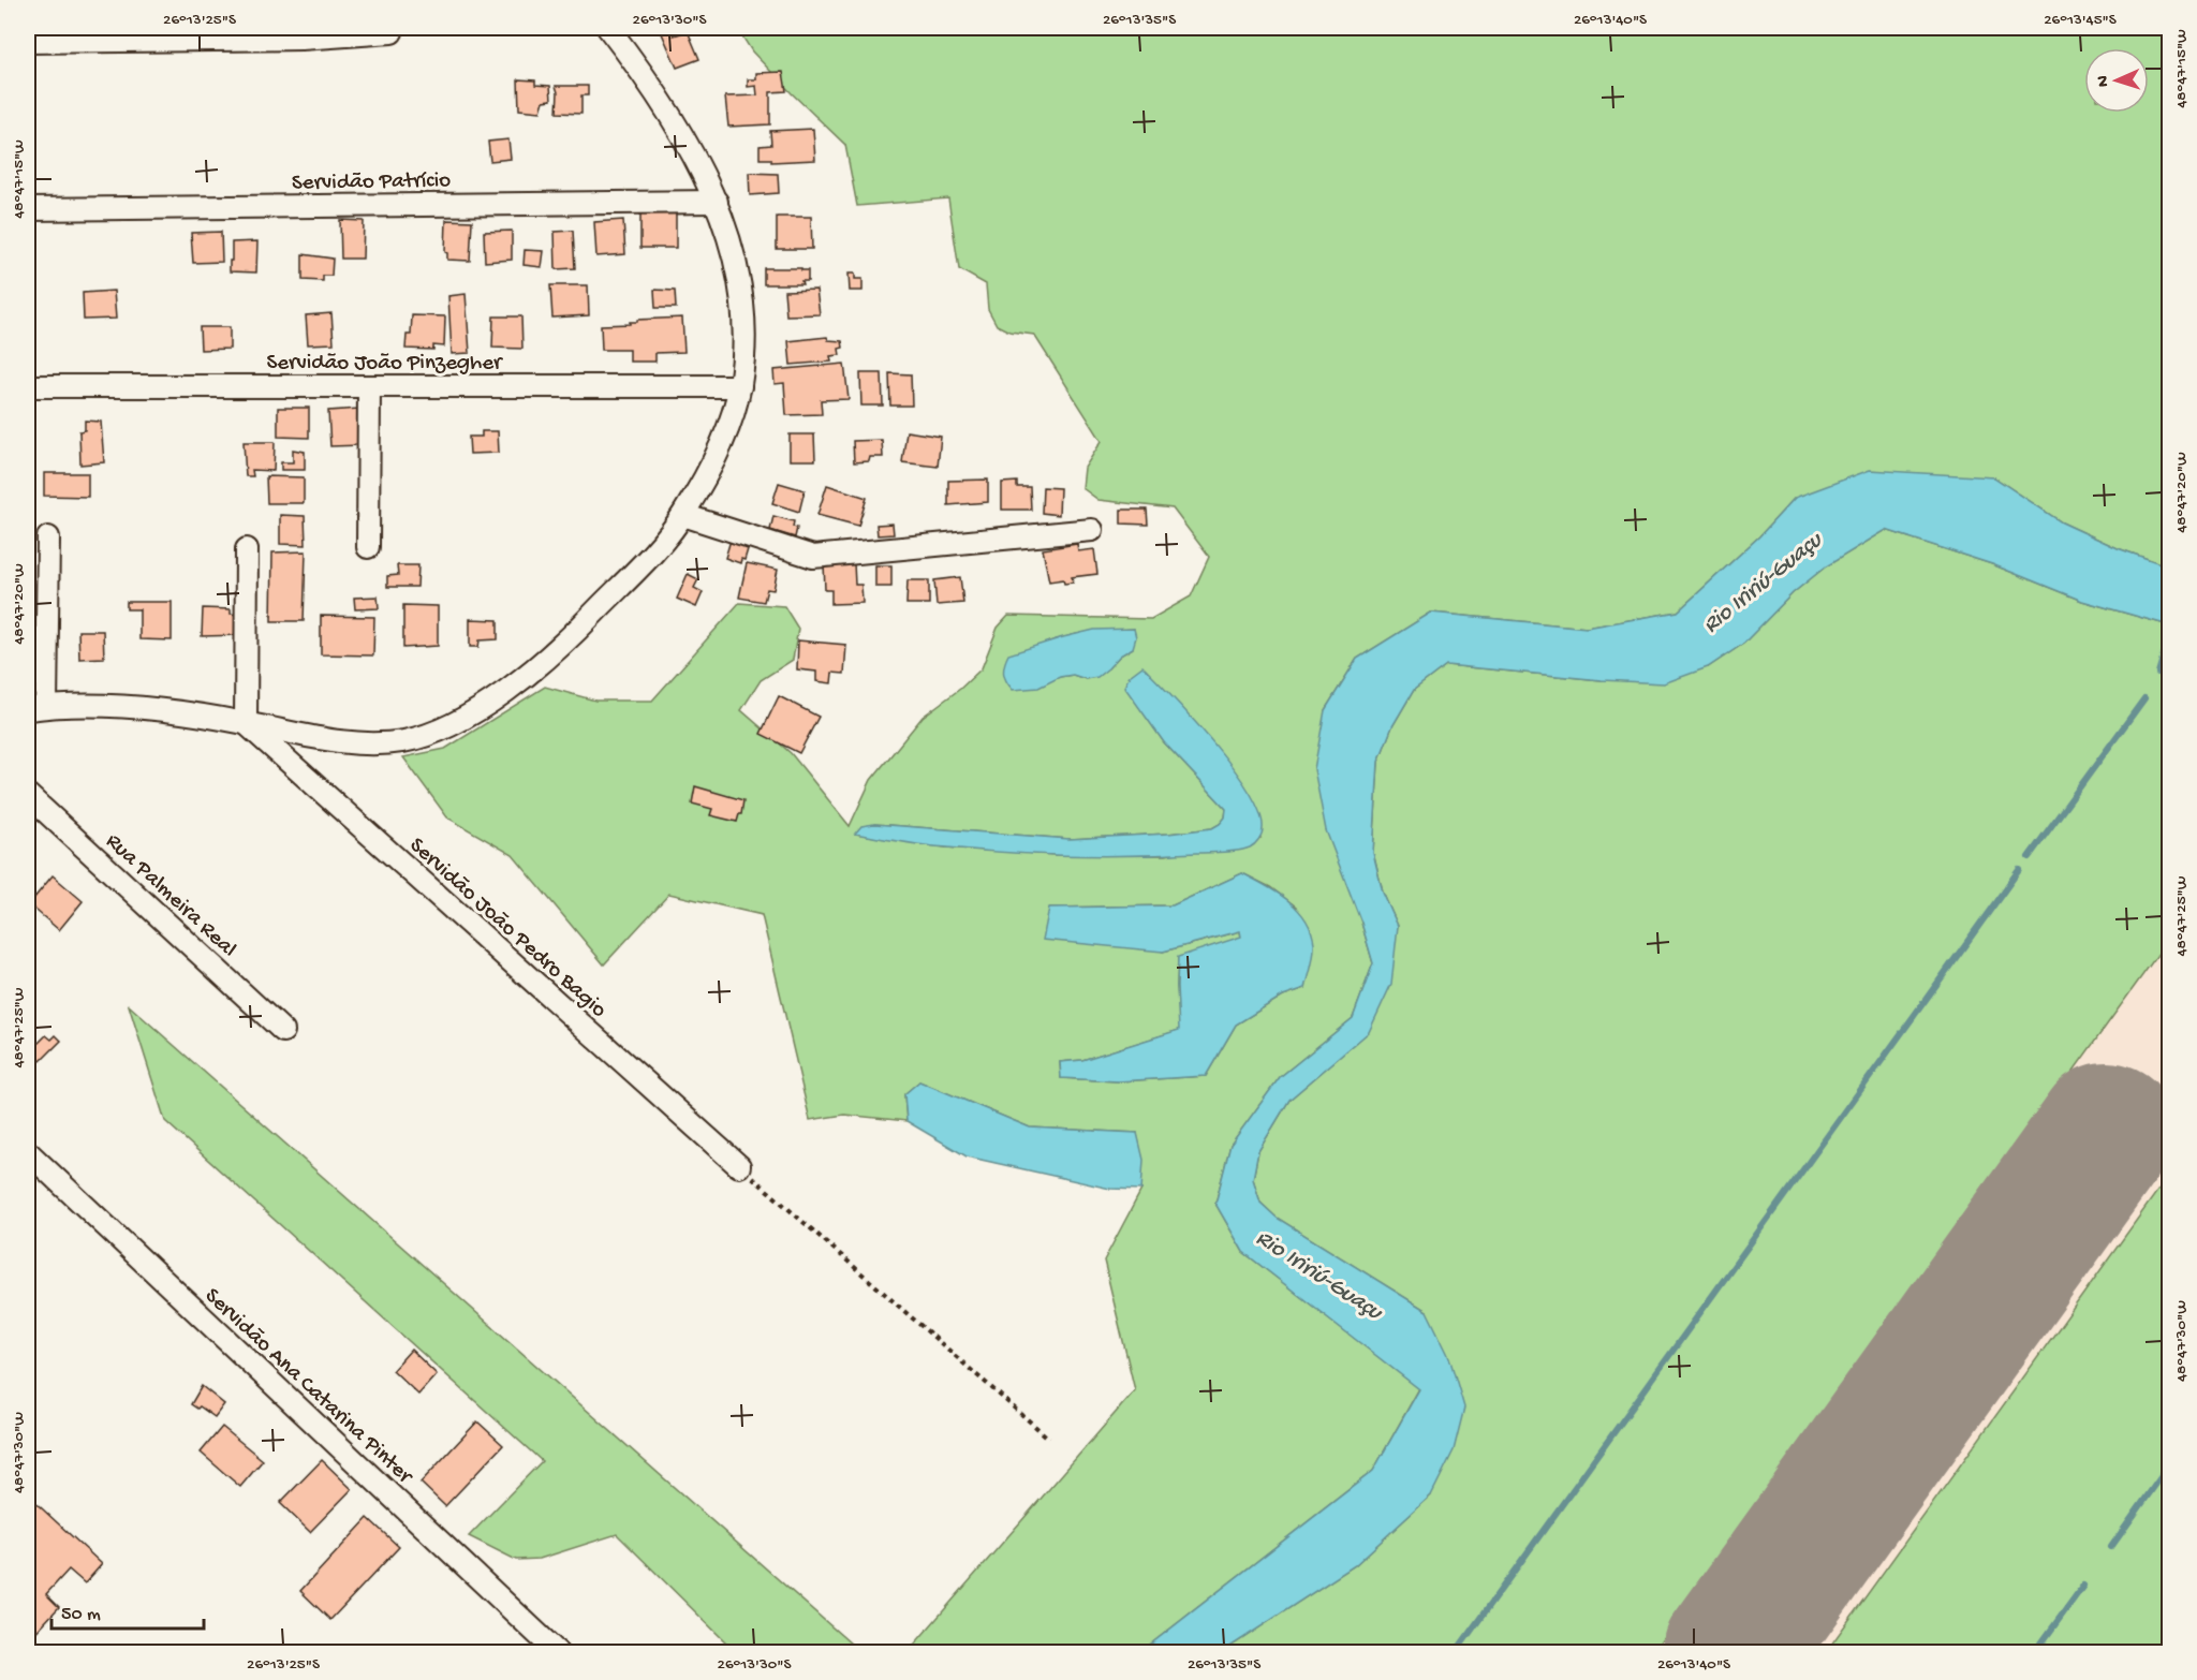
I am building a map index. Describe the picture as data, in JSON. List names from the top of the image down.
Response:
{
  "streets": {
    "street": [
      "Servidão Patrício",
      "Servidão João Pinzegher",
      "Rua Palmeira Real",
      "Servidão João Pedro Bagio",
      "Servidão Ana Catarina Pinter"
    ]
  },
  "water": ["Rio Iririú-Guaçu"],
  "scale_bar": "50 m",
  "north": "left",
  "coordinates": [
    "26°13'25\"S",
    "26°13'30\"S",
    "26°13'35\"S",
    "26°13'40\"S",
    "26°13'45\"S",
    "48°47'15\"W",
    "48°47'20\"W",
    "48°47'25\"W",
    "48°47'30\"W"
  ]
}
